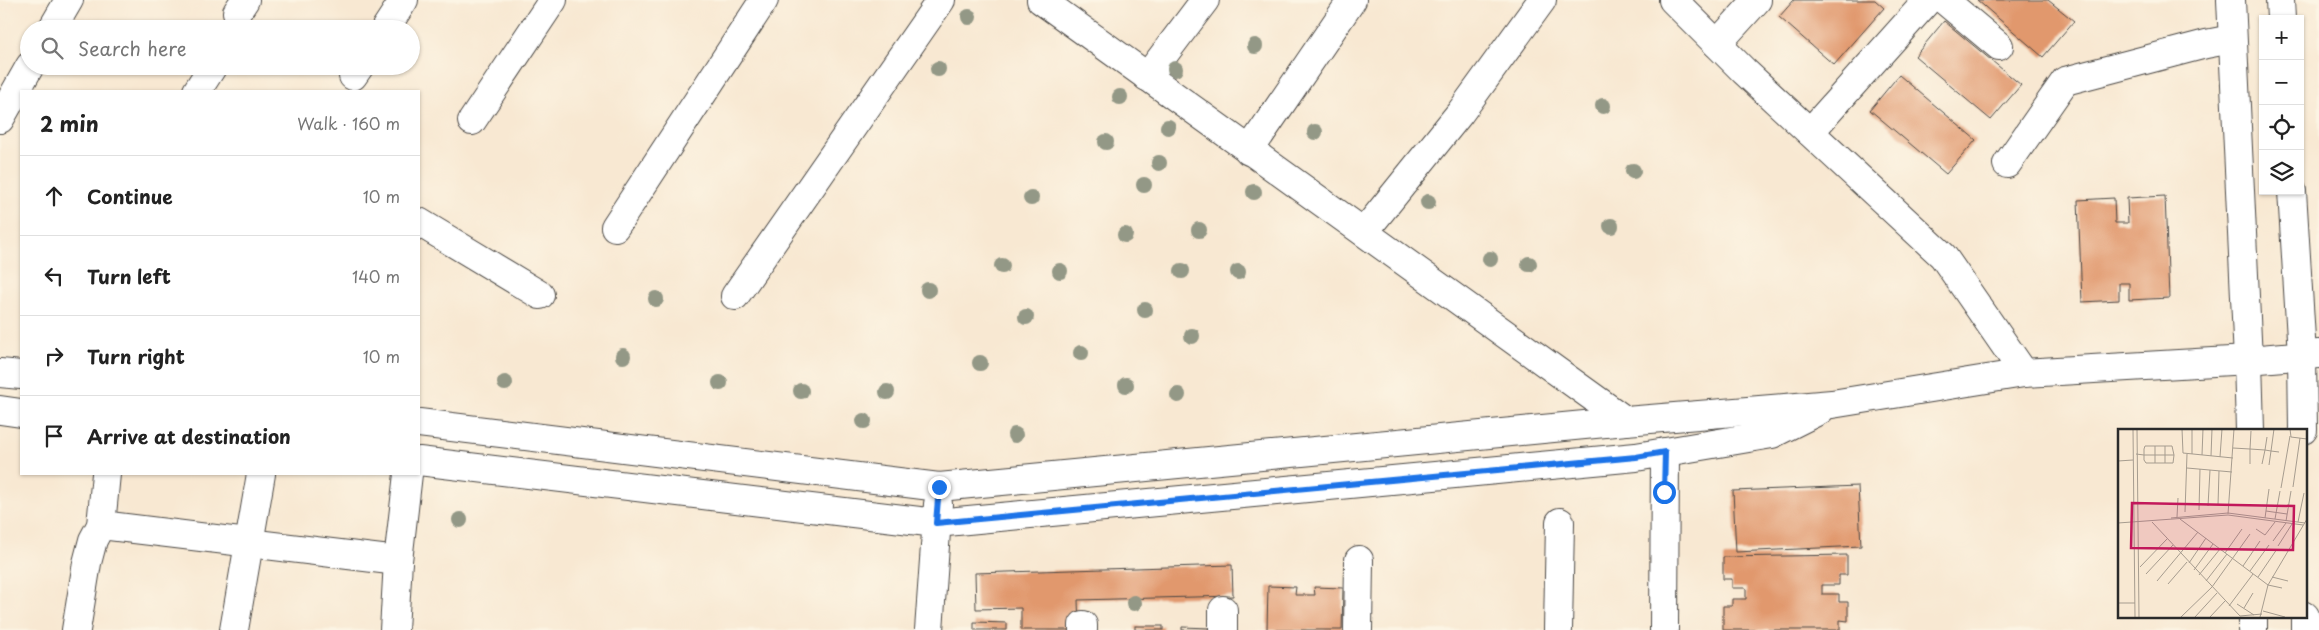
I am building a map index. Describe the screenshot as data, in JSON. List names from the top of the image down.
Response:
{
  "page": {
    "map_buttons": ["+", "−"],
    "search": "Search here",
    "heading": ["2 min", "Walk · 160 m"],
    "list": [
      ["Continue", "10 m"],
      ["Turn left", "140 m"],
      ["Turn right", "10 m"],
      "Arrive at destination"
    ]
  }
}
